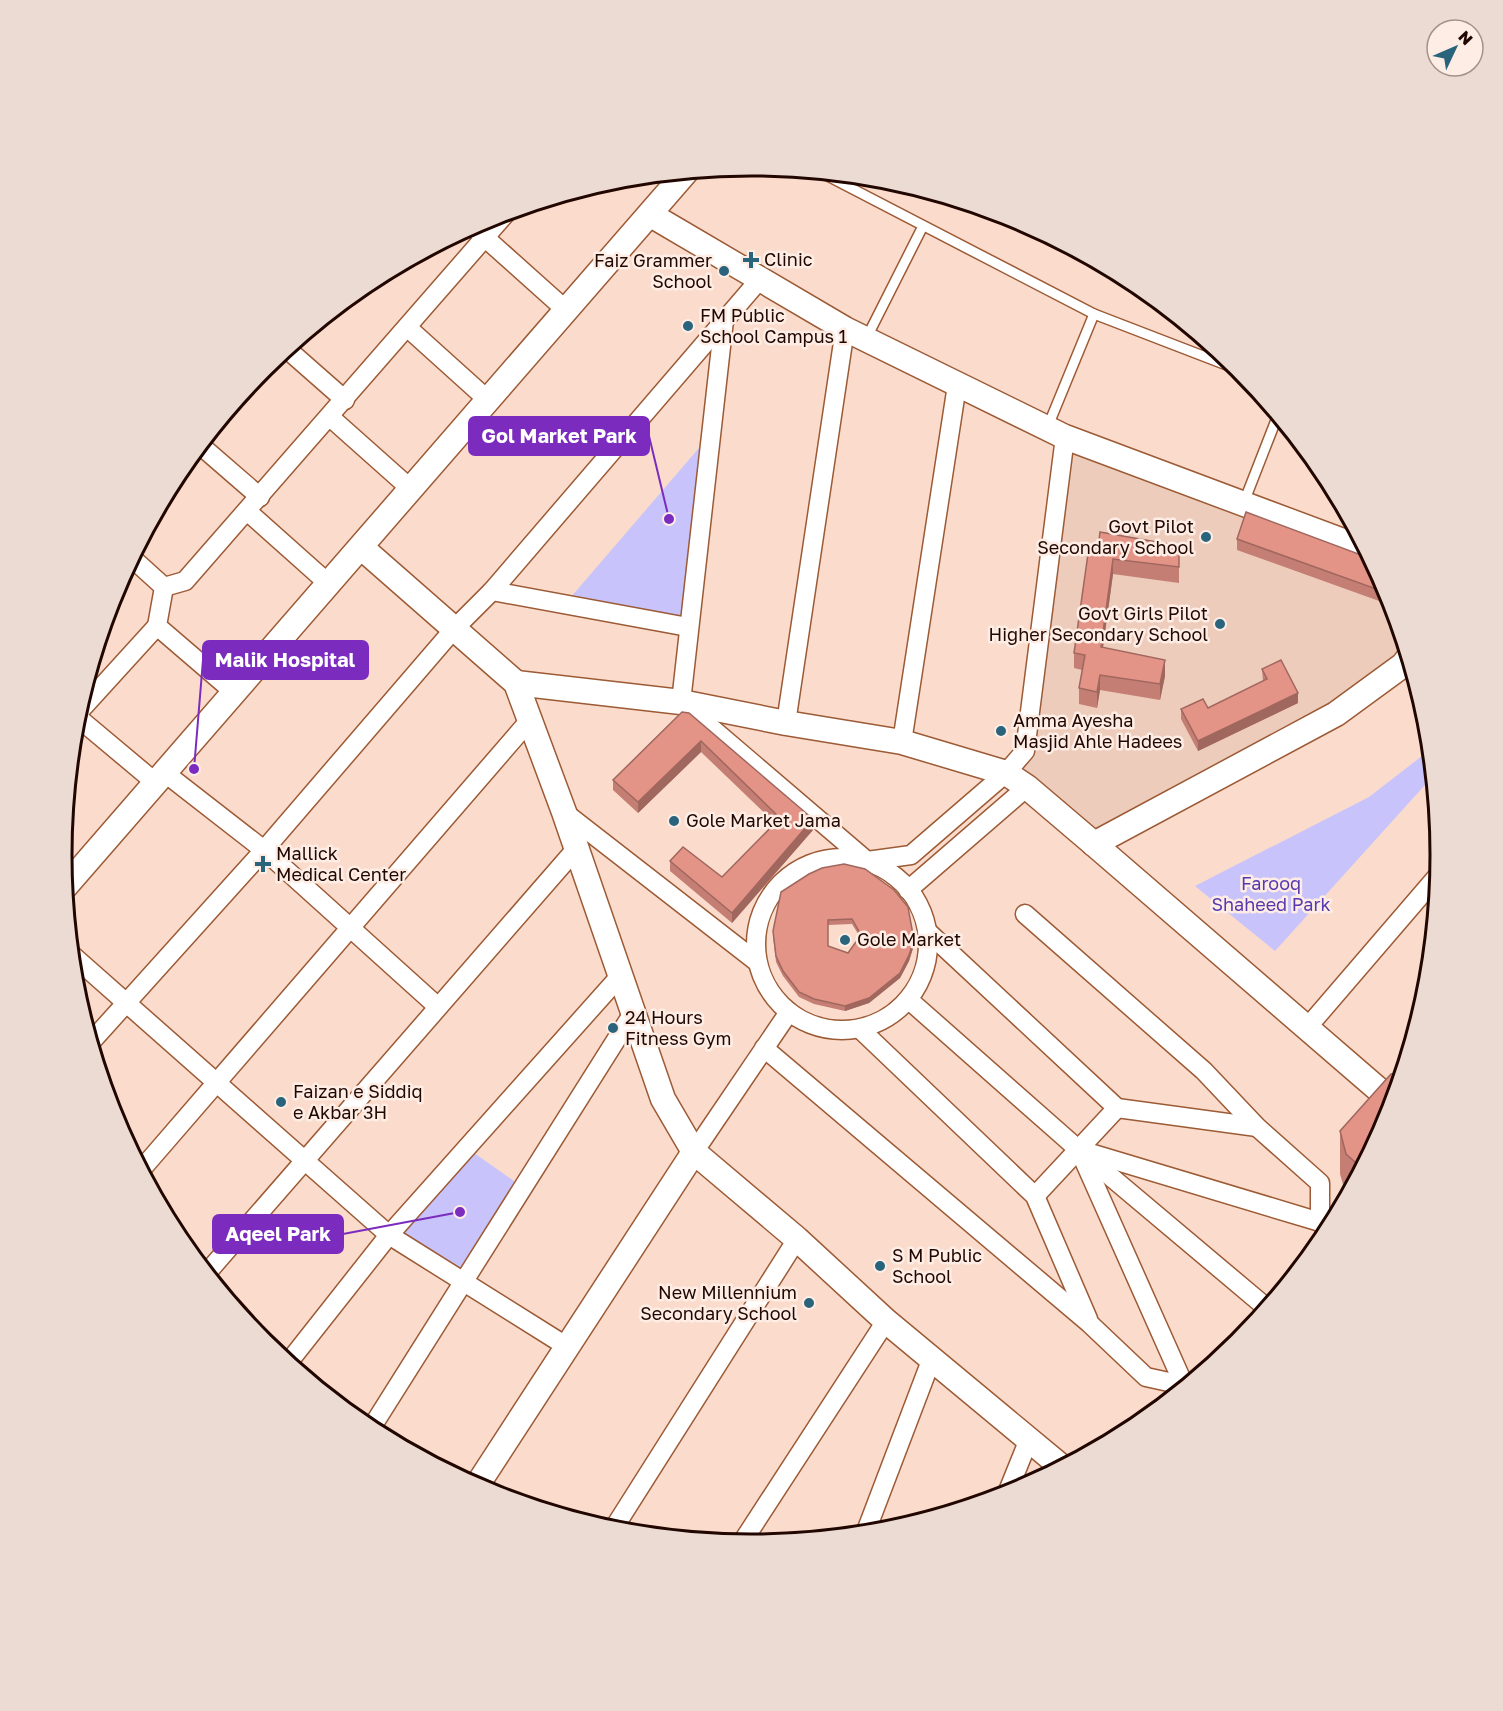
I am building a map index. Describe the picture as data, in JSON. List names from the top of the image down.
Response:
{
  "parks": ["Farooq Shaheed Park"],
  "places": {
    "health": ["Clinic", "Mallick Medical Center"],
    "other": [
      "Faiz Grammer School",
      "FM Public School Campus 1",
      "Gol Market Park",
      "Govt Pilot Secondary School",
      "Govt Girls Pilot Higher Secondary School",
      "Amma Ayesha Masjid Ahle Hadees",
      "Malik Hospital",
      "Gole Market Jama",
      "Gole Market",
      "24 Hours Fitness Gym",
      "Faizan e Siddiq e Akbar 3H",
      "Aqeel Park",
      "S M Public School",
      "New Millennium Secondary School"
    ]
  },
  "north": "top right"
}
